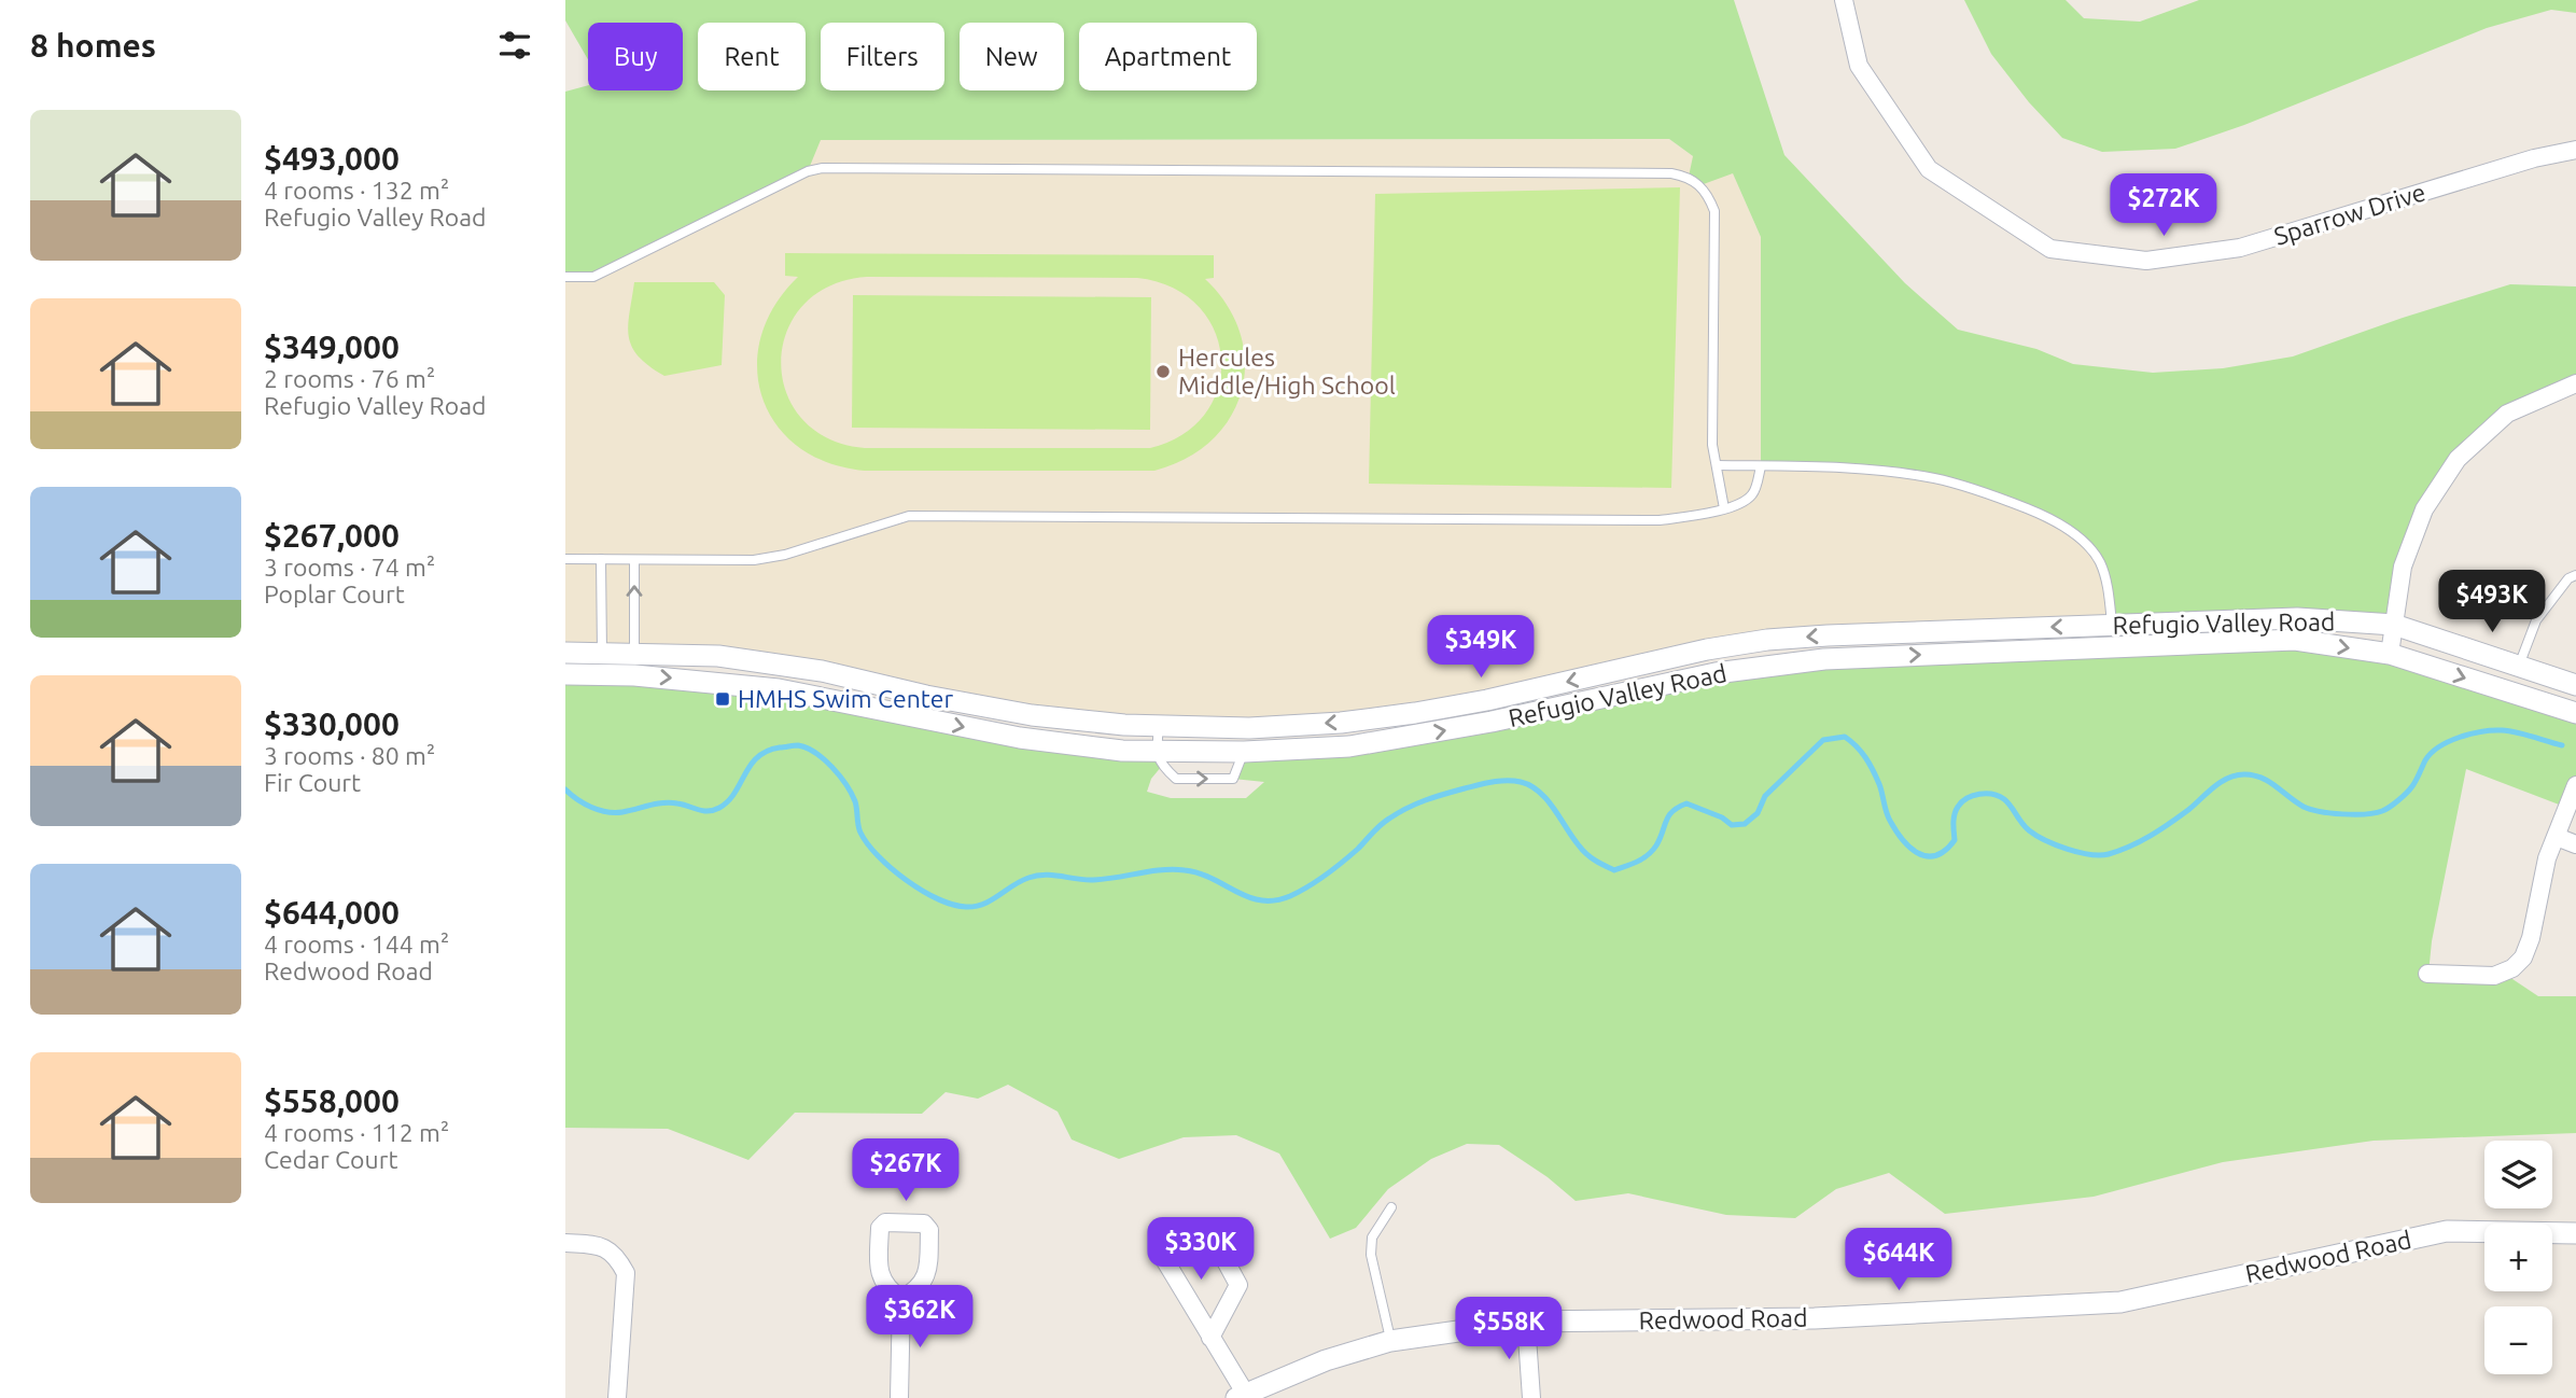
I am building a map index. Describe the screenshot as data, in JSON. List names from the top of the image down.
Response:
{
  "streets": {
    "street": ["Sparrow Drive", "Refugio Valley Road", "Redwood Road"]
  },
  "places": {
    "other": ["Hercules Middle/High School"],
    "transit": ["HMHS Swim Center"]
  },
  "page": {
    "heading": "8 homes",
    "chip": [
      "Buy",
      "Rent",
      "Filters",
      "New",
      "Apartment"
    ],
    "list": [
      {
        "name": "$493,000",
        "note": "4 rooms · 132 m² · Refugio Valley Road"
      },
      {
        "name": "$349,000",
        "note": "2 rooms · 76 m² · Refugio Valley Road"
      },
      {
        "name": "$267,000",
        "note": "3 rooms · 74 m² · Poplar Court"
      },
      {
        "name": "$330,000",
        "note": "3 rooms · 80 m² · Fir Court"
      },
      {
        "name": "$644,000",
        "note": "4 rooms · 144 m² · Redwood Road"
      },
      {
        "name": "$558,000",
        "note": "4 rooms · 112 m² · Cedar Court"
      }
    ],
    "price": [
      "$272K",
      "$493K",
      "$349K",
      "$267K",
      "$330K",
      "$644K",
      "$362K",
      "$558K"
    ],
    "map_buttons": ["+", "−"]
  }
}
